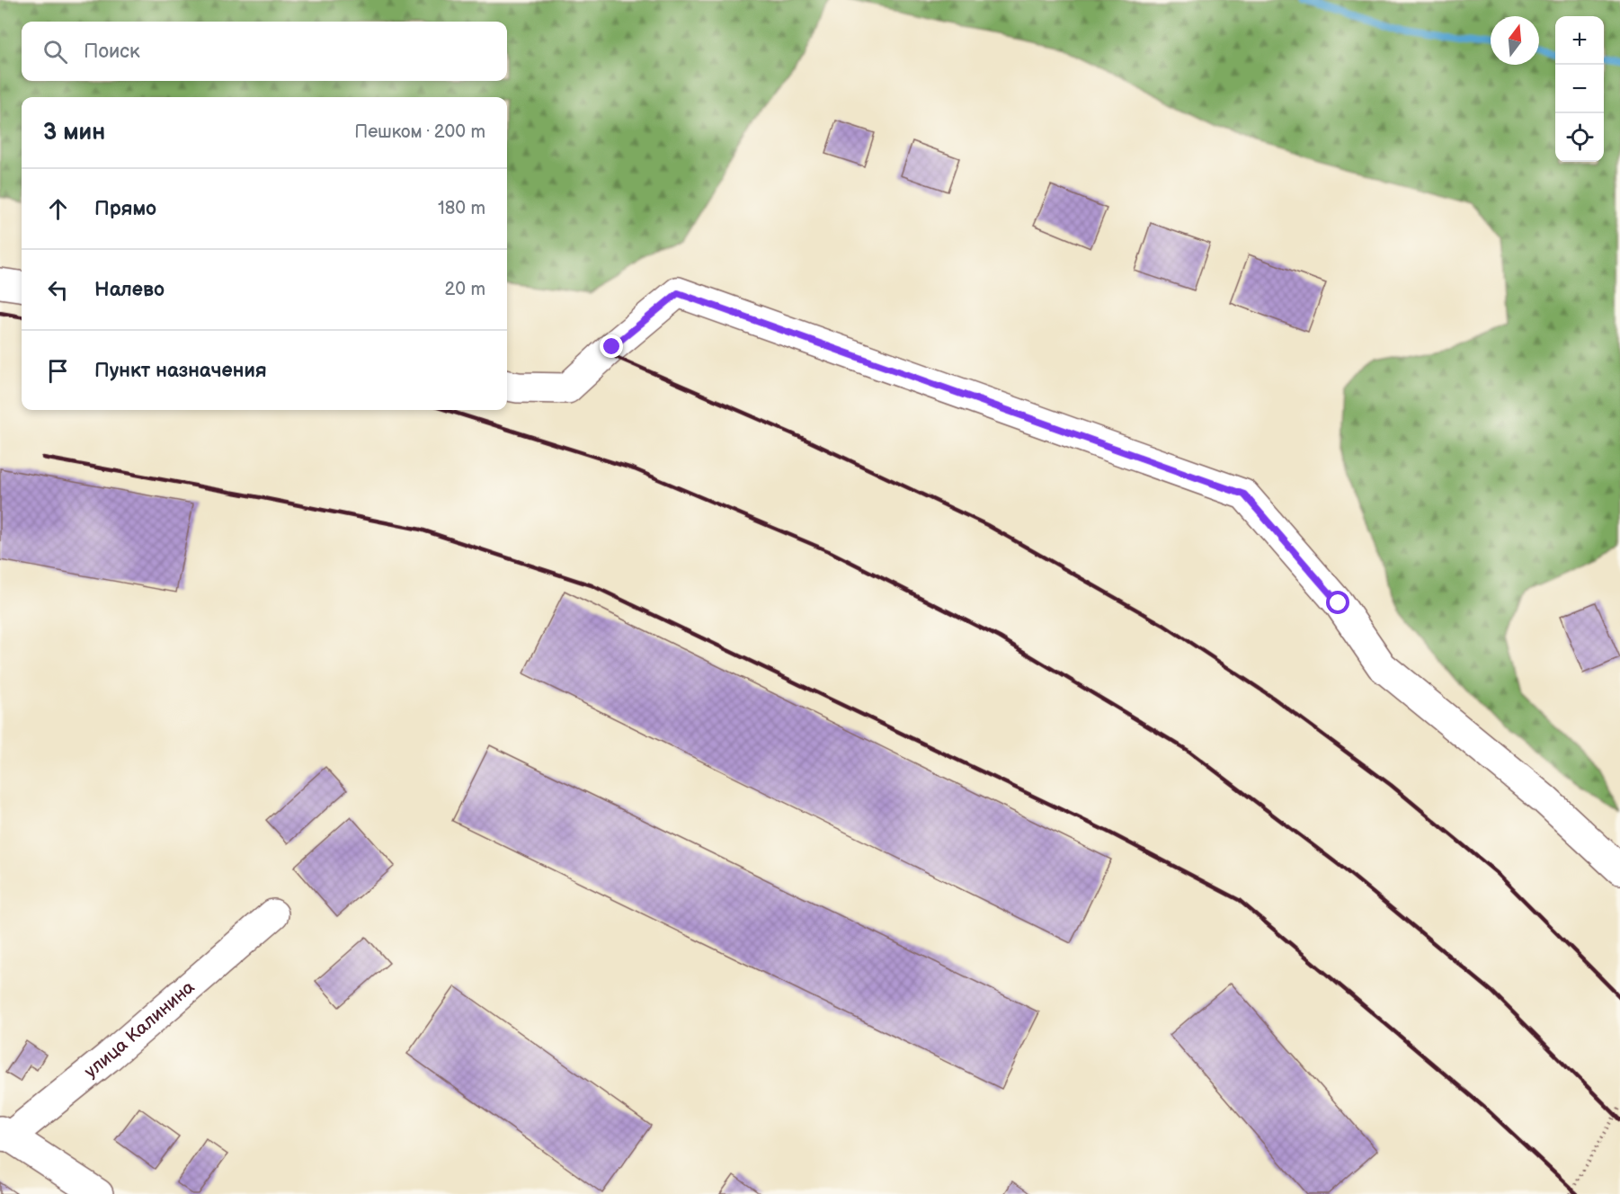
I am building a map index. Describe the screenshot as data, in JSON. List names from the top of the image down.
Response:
{
  "streets": {
    "street": ["улица Калинина"]
  },
  "north": "top",
  "page": {
    "map_buttons": ["+", "−"],
    "search": "Поиск",
    "heading": ["3 мин", "Пешком · 200 m"],
    "list": [
      ["Прямо", "180 m"],
      ["Налево", "20 m"],
      "Пункт назначения"
    ]
  }
}
